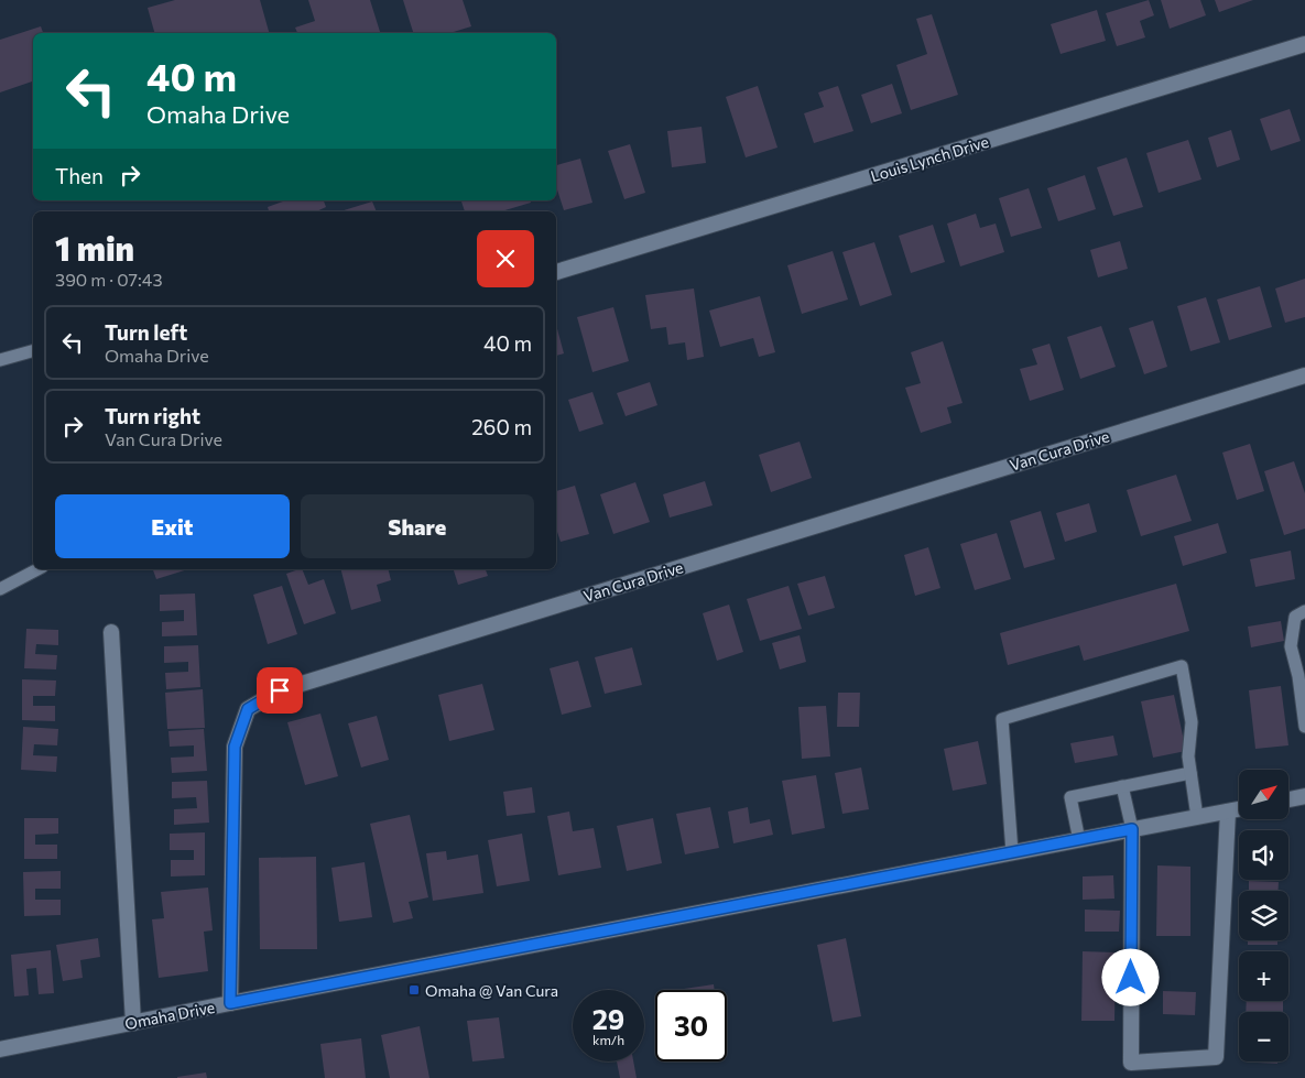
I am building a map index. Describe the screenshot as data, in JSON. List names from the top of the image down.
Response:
{
  "streets": {
    "street": ["Louis Lynch Drive", "Van Cura Drive", "Omaha Drive"]
  },
  "crossings": [
    ["Van Cura Drive", "Omaha Drive"]
  ],
  "places": {
    "transit": ["Omaha @ Van Cura"]
  },
  "north": "top right",
  "page": {
    "turn": ["40 m", "Omaha Drive"],
    "then": "Then",
    "heading": ["1 min", "390 m · 07:43"],
    "list": [
      {
        "name": "Turn left",
        "note": "Omaha Drive",
        "value": "40 m"
      },
      {
        "name": "Turn right",
        "note": "Van Cura Drive",
        "value": "260 m"
      }
    ],
    "buttons": ["Exit", "Share"],
    "map_buttons": ["+", "−"],
    "speed": "29 km/h",
    "limit": "30"
  }
}
